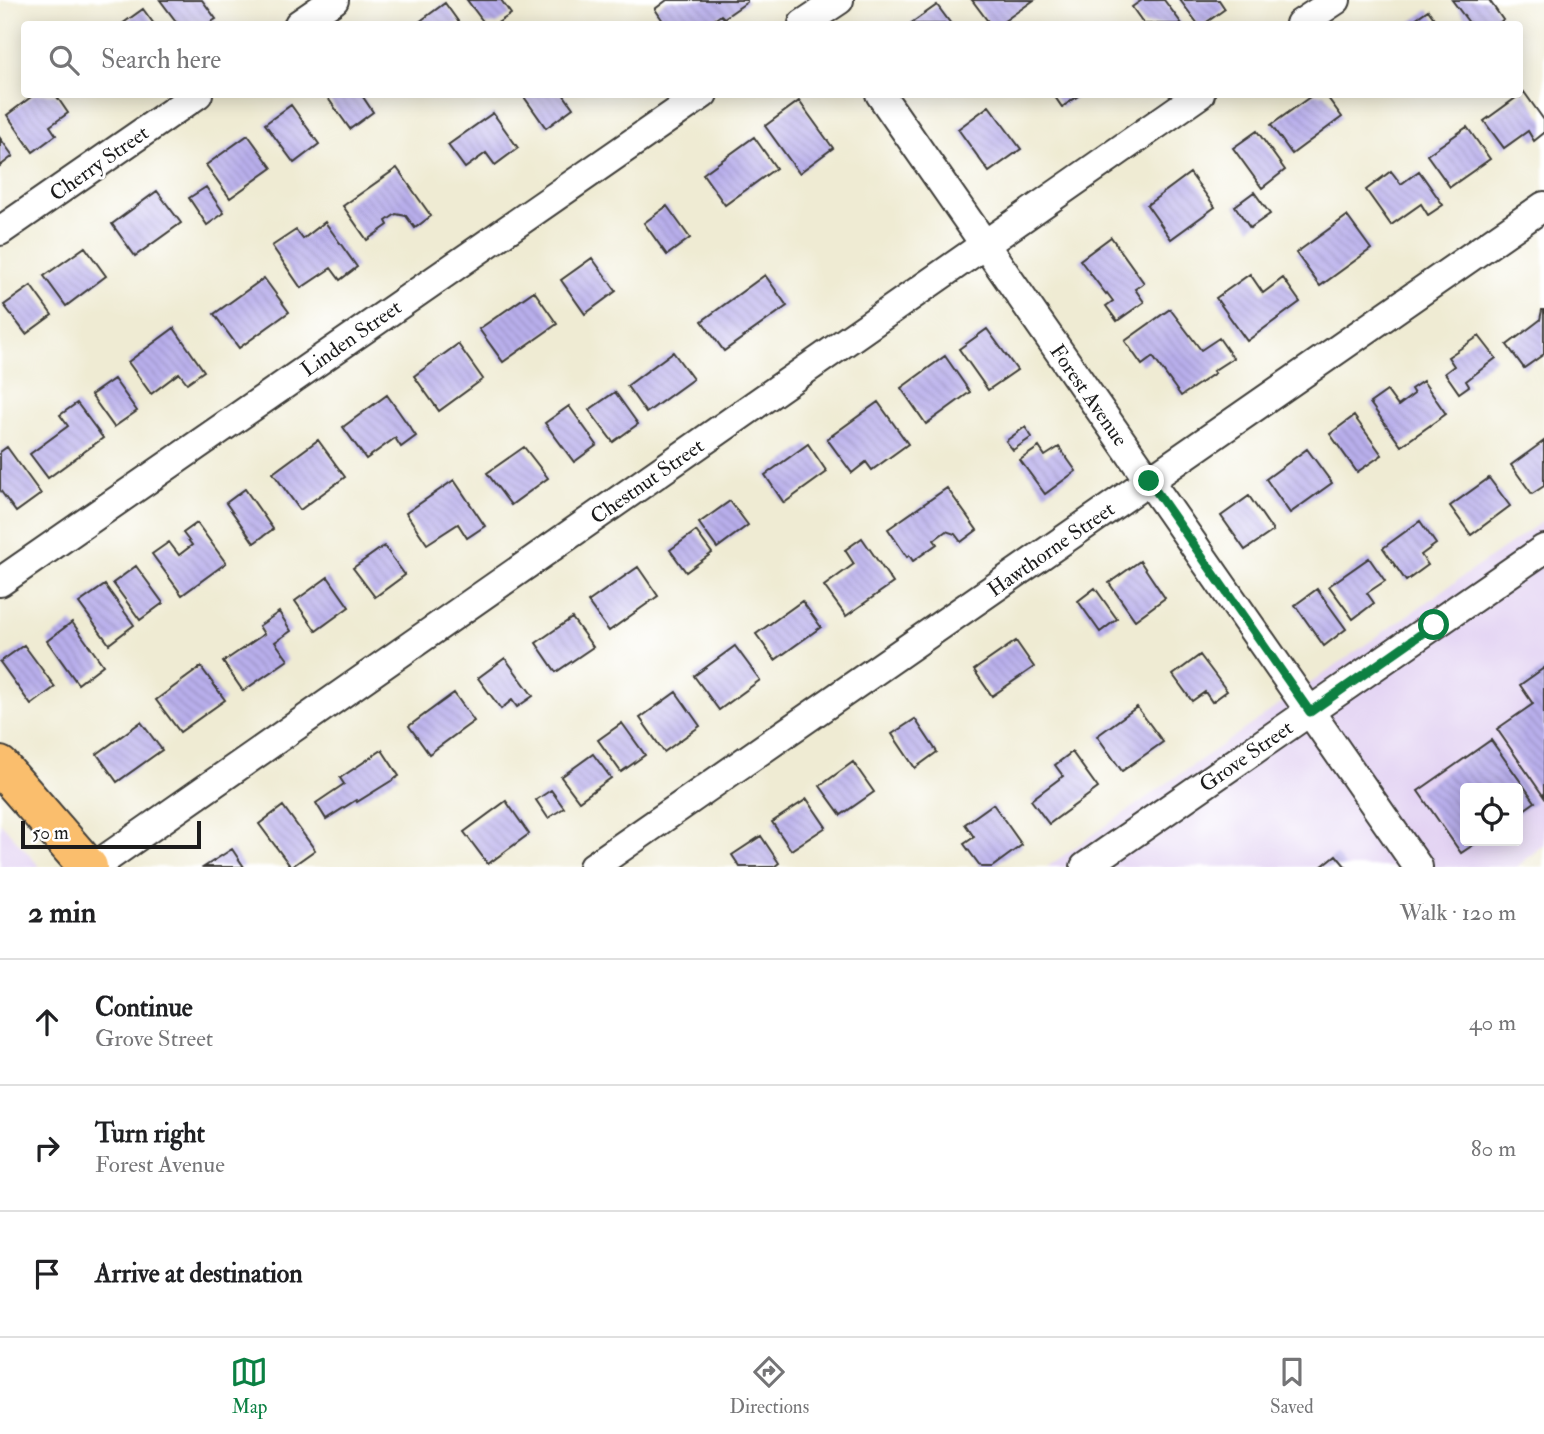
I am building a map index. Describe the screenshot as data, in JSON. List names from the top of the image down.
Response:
{
  "streets": {
    "street": [
      "Cherry Street",
      "Linden Street",
      "Forest Avenue",
      "Chestnut Street",
      "Hawthorne Street",
      "Grove Street"
    ]
  },
  "crossings": [
    ["Forest Avenue", "Chestnut Street"],
    ["Forest Avenue", "Hawthorne Street"],
    ["Forest Avenue", "Grove Street"]
  ],
  "scale_bar": "50 m",
  "page": {
    "search": "Search here",
    "scale": "50 m",
    "heading": ["2 min", "Walk · 120 m"],
    "list": [
      ["Continue", "Grove Street", "40 m"],
      ["Turn right", "Forest Avenue", "80 m"],
      "Arrive at destination"
    ],
    "nav": ["Map", "Directions", "Saved"]
  }
}
